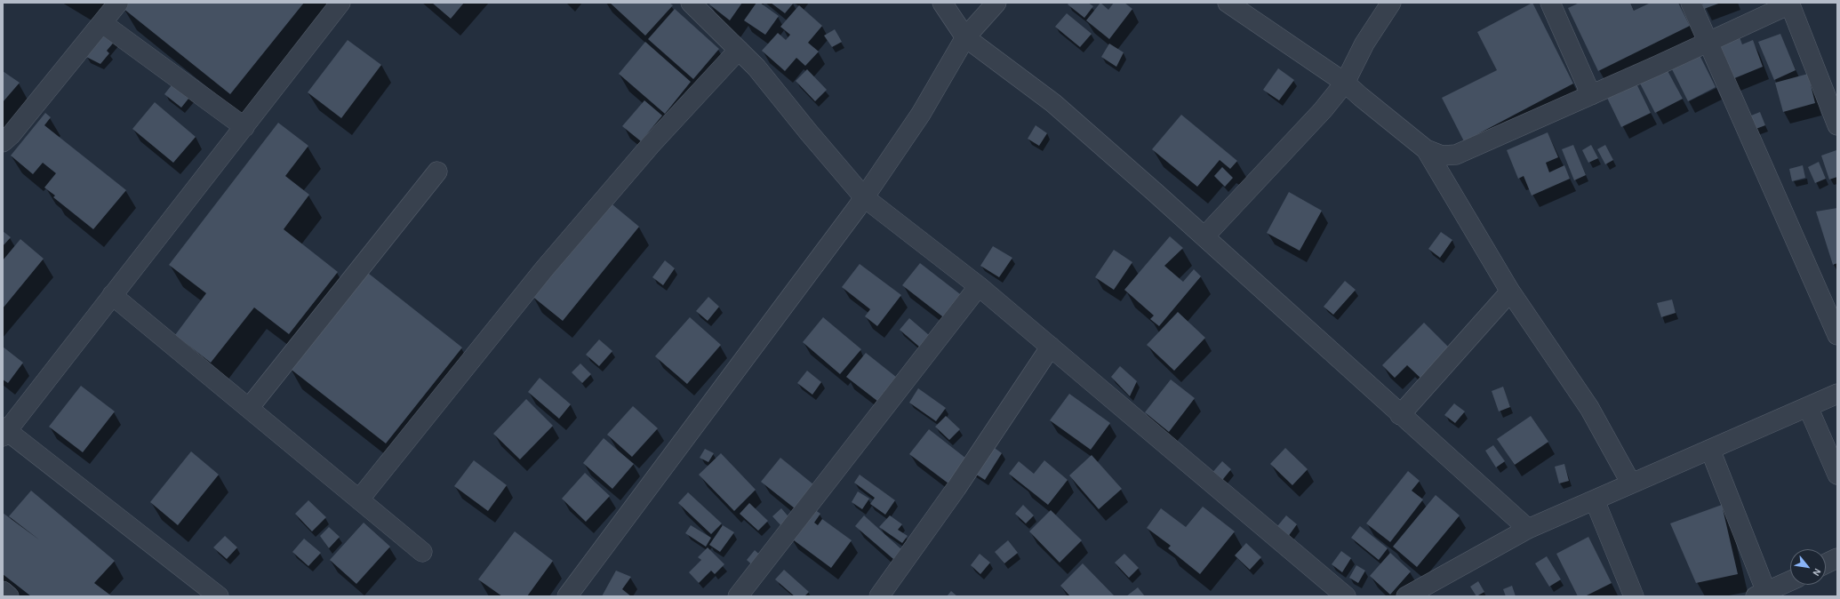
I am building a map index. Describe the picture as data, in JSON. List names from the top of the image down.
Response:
{
  "north": "bottom right"
}
